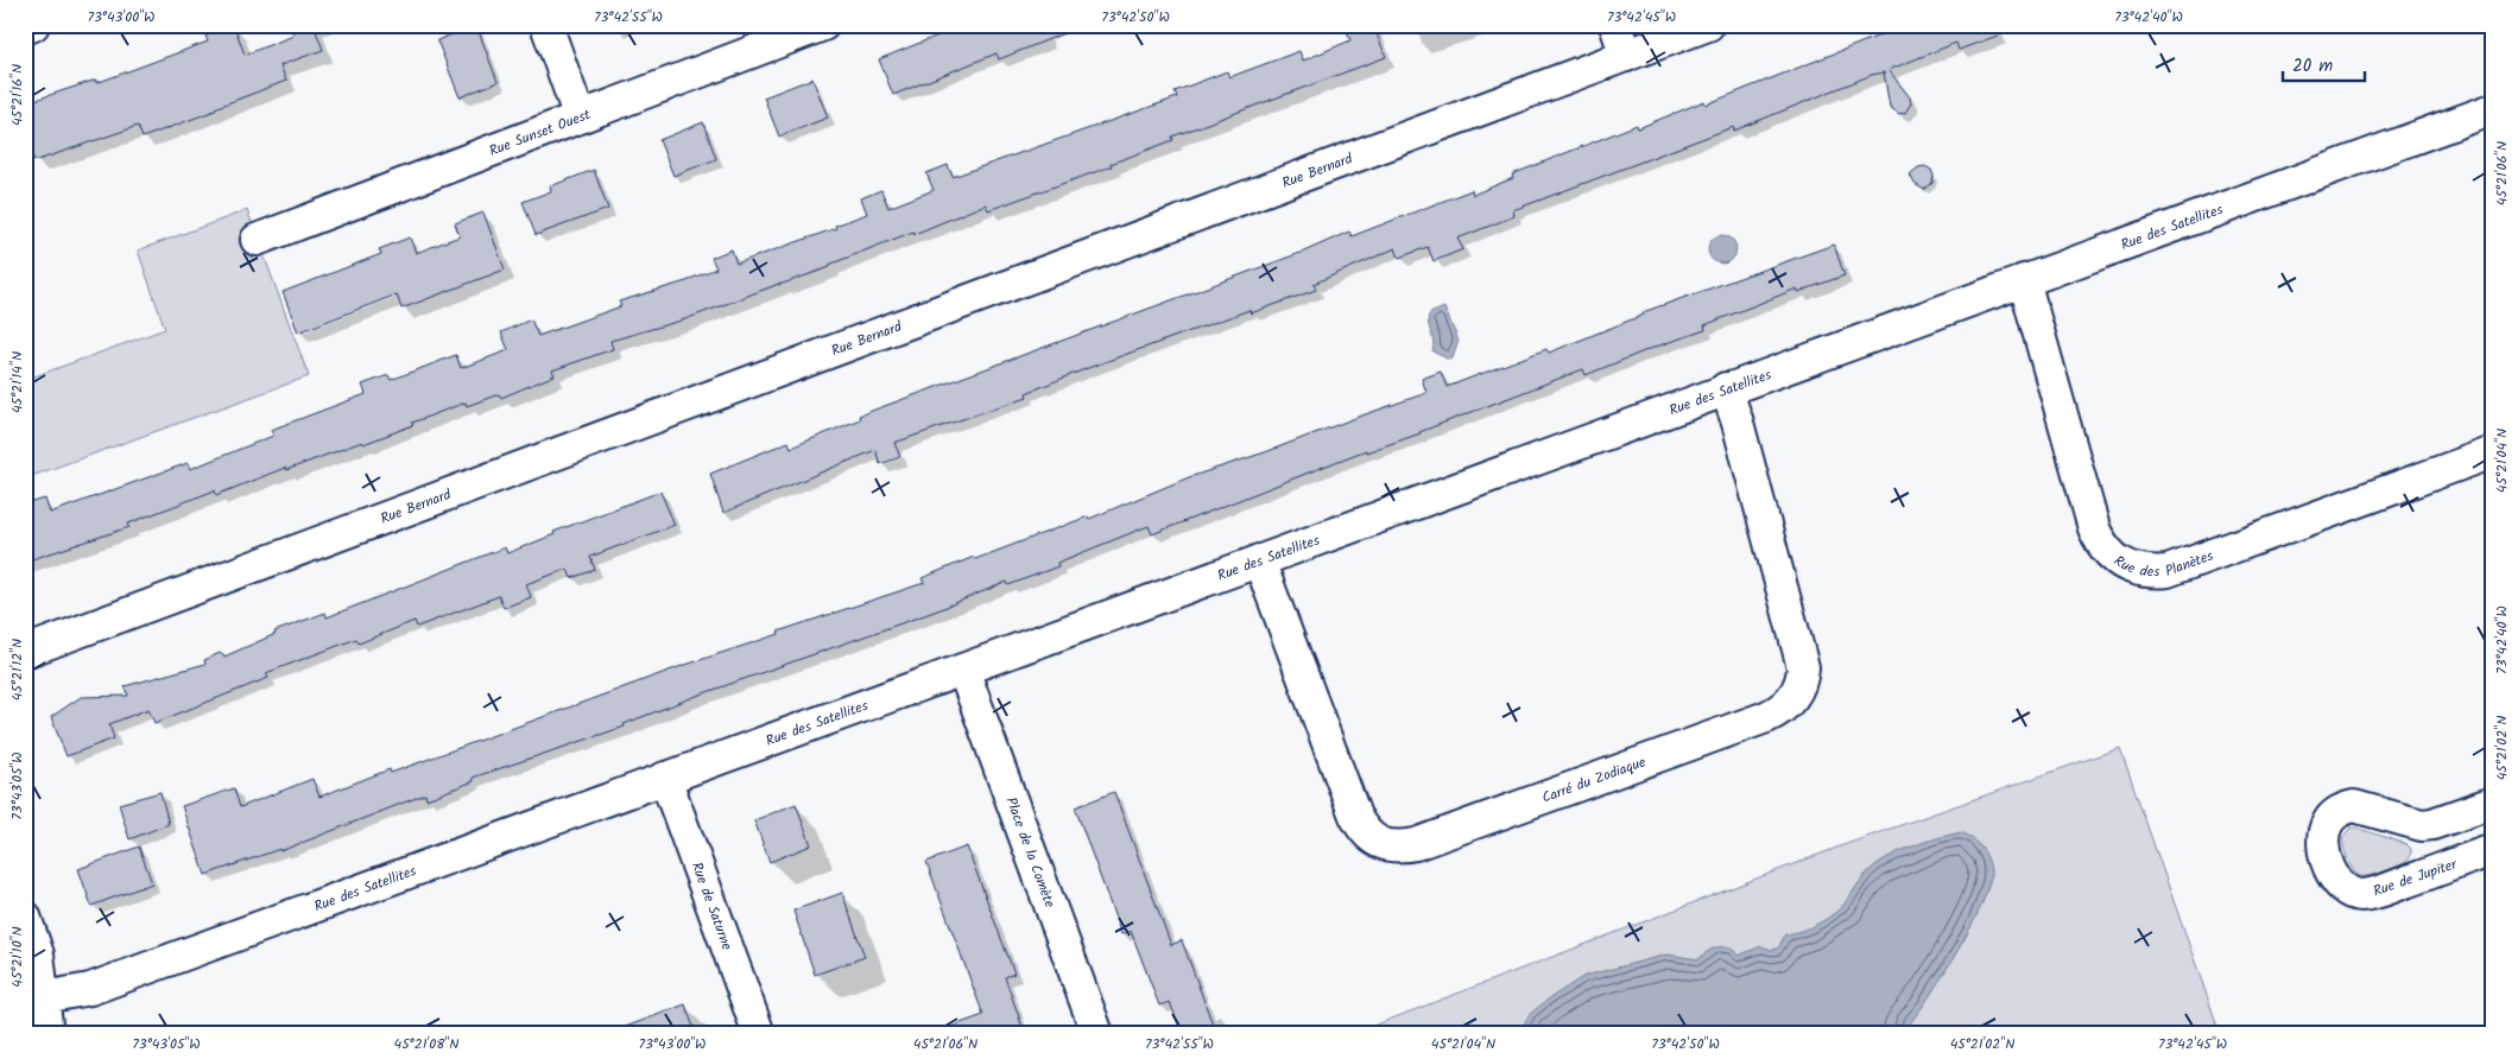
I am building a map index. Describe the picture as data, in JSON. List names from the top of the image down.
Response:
{
  "streets": {
    "street": [
      "Rue Sunset Ouest",
      "Rue Bernard",
      "Rue des Satellites",
      "Rue des Planètes",
      "Carré du Zodiaque",
      "Place de la Comète",
      "Rue de Jupiter",
      "Rue de Saturne"
    ]
  },
  "crossings": [
    ["Rue des Satellites", "Rue des Planètes"],
    ["Rue des Satellites", "Carré du Zodiaque"],
    ["Rue des Satellites", "Place de la Comète"],
    ["Rue des Satellites", "Rue de Saturne"]
  ],
  "scale_bar": "20 m",
  "coordinates": [
    "73°43'00\"W",
    "73°42'55\"W",
    "73°42'50\"W",
    "73°42'45\"W",
    "73°42'40\"W",
    "45°21'16\"N",
    "45°21'06\"N",
    "45°21'14\"N",
    "45°21'04\"N",
    "45°21'12\"N",
    "45°21'02\"N",
    "73°43'05\"W",
    "45°21'10\"N",
    "45°21'08\"N"
  ]
}
